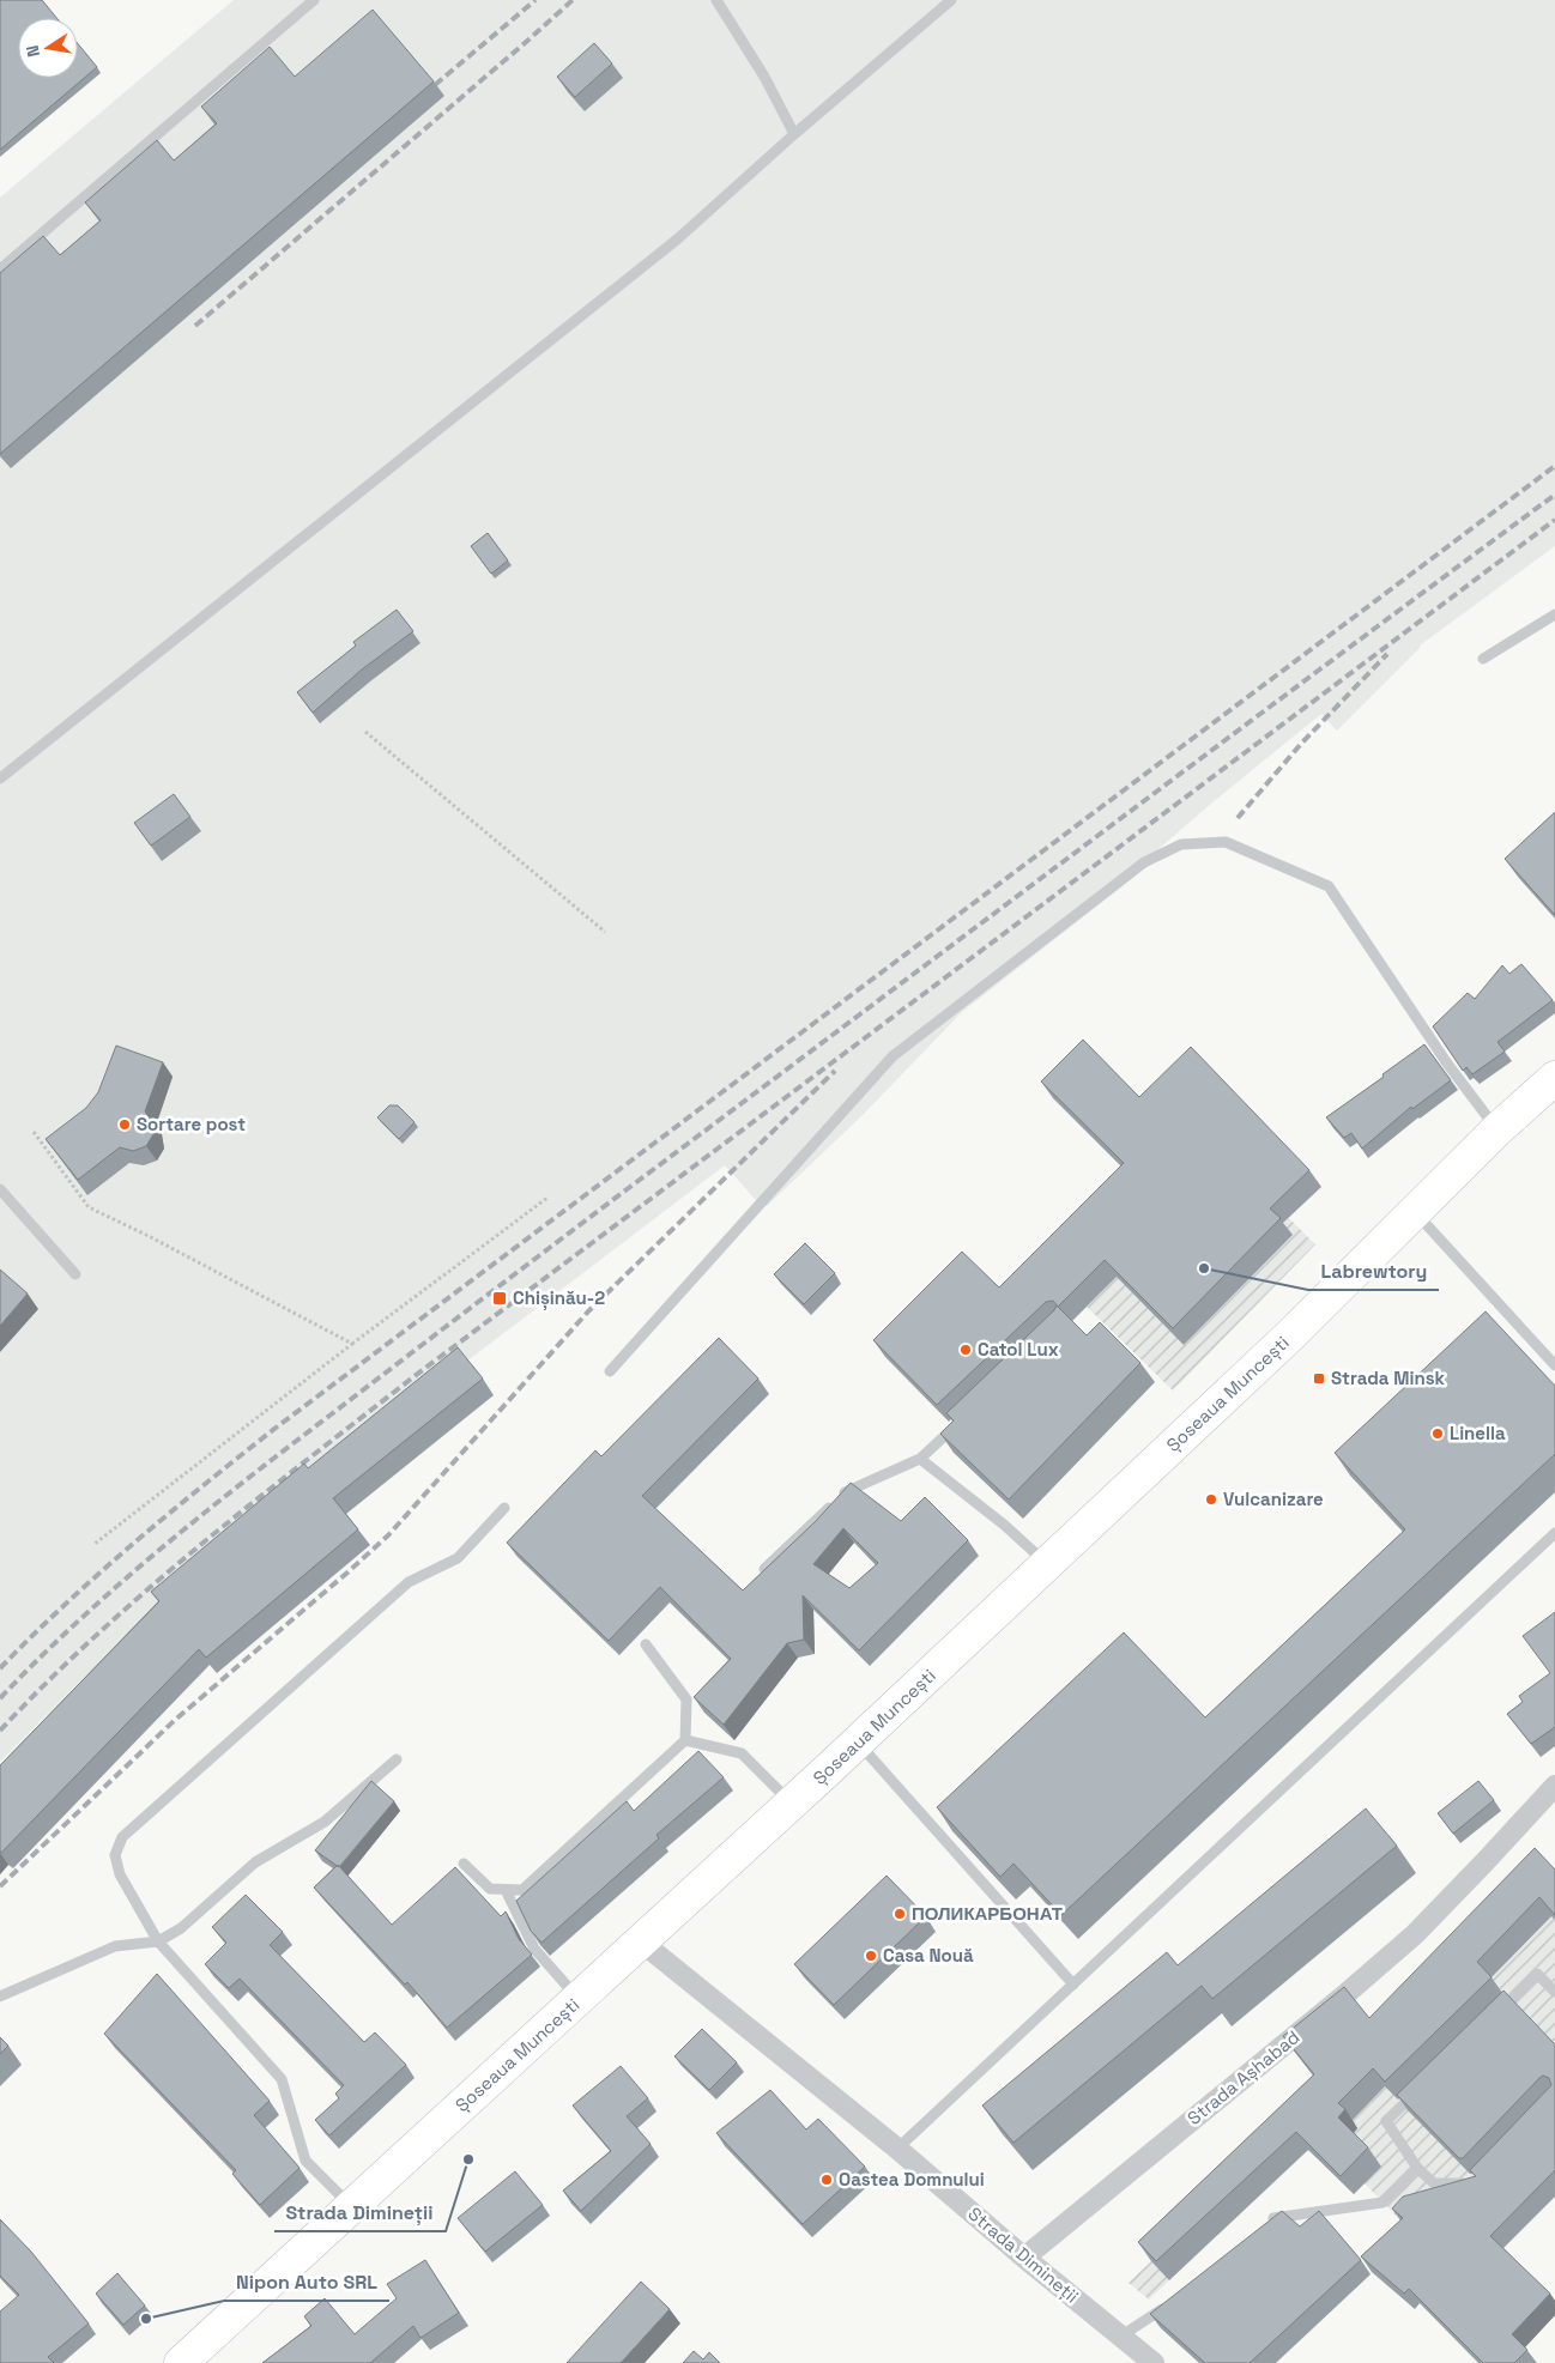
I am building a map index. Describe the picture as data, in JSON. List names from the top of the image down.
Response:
{
  "streets": {
    "main road": ["Șoseaua Muncești"],
    "street": ["Strada Așhabad", "Strada Dimineții"]
  },
  "crossings": [
    ["Șoseaua Muncești", "Strada Dimineții"],
    ["Strada Așhabad", "Strada Dimineții"]
  ],
  "places": {
    "other": [
      "Sortare post",
      "Labrewtory",
      "Catol Lux",
      "Linella",
      "Vulcanizare",
      "ПОЛИКАРБОНАТ",
      "Casa Nouă",
      "Strada Dimineții",
      "Oastea Domnului",
      "Nipon Auto SRL"
    ],
    "transit": ["Chișinău-2", "Strada Minsk"]
  },
  "north": "left"
}
